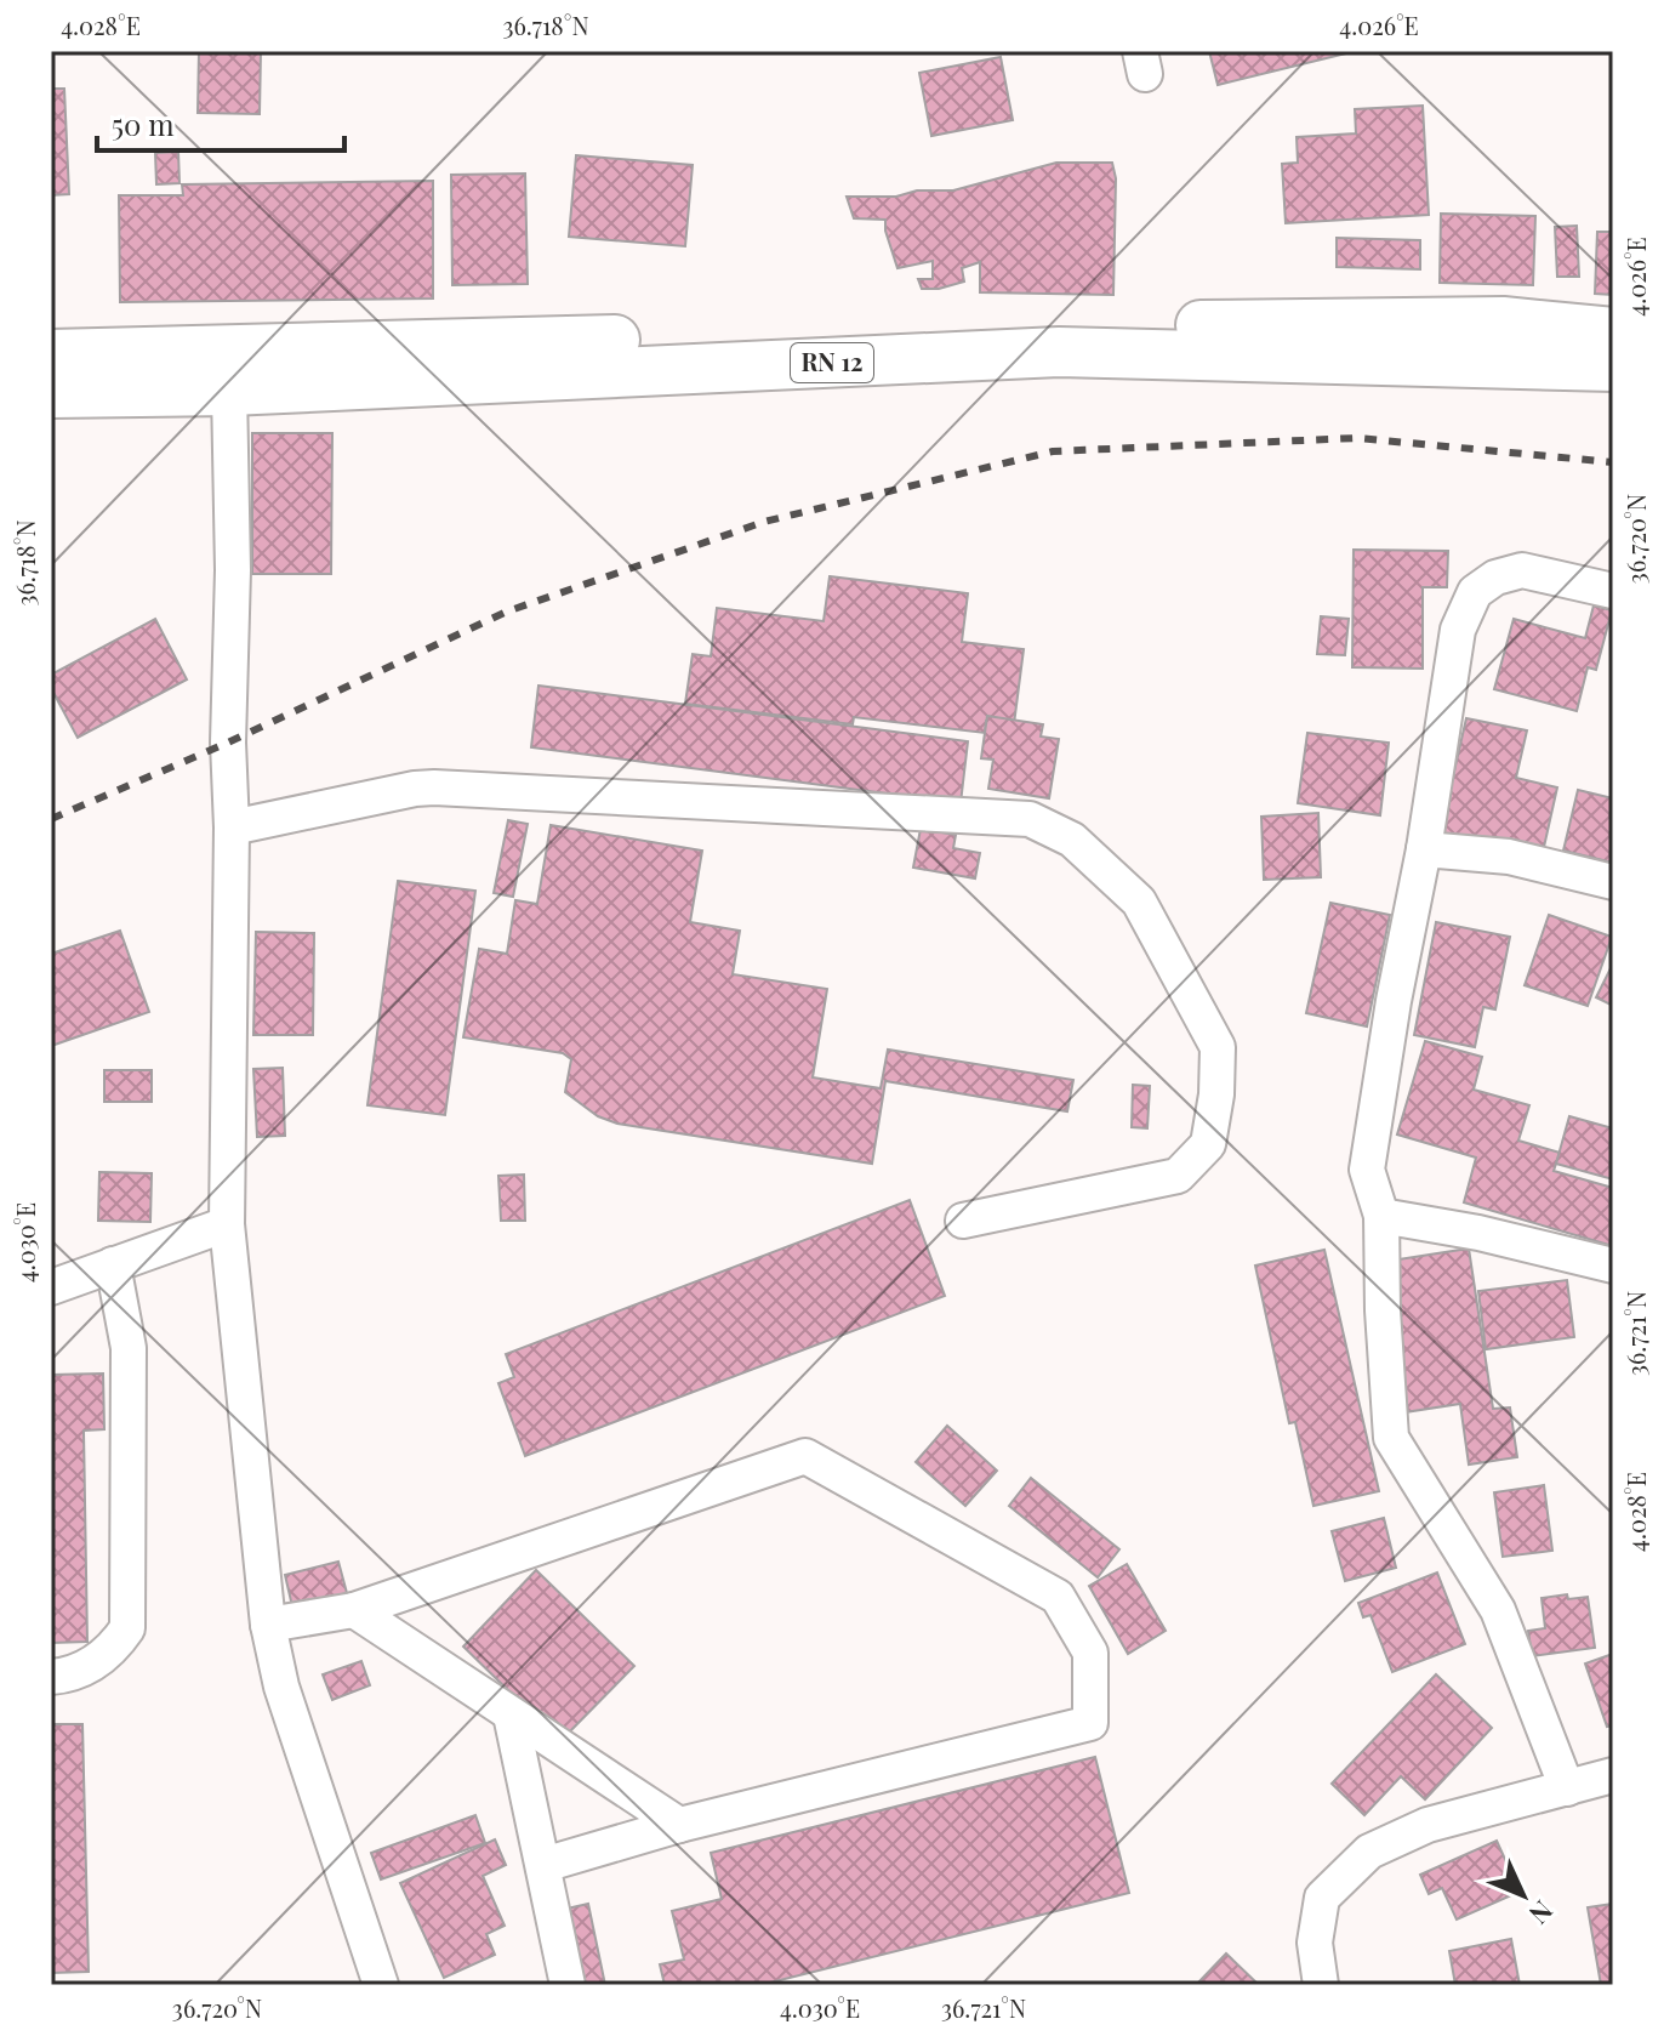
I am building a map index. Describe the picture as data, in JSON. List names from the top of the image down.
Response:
{
  "streets": {
    "highway": ["RN 12"]
  },
  "scale_bar": "50 m",
  "north": "bottom right",
  "coordinates": [
    "4.028°E",
    "36.718°N",
    "4.026°E",
    "36.720°N",
    "4.030°E",
    "36.721°N"
  ]
}
